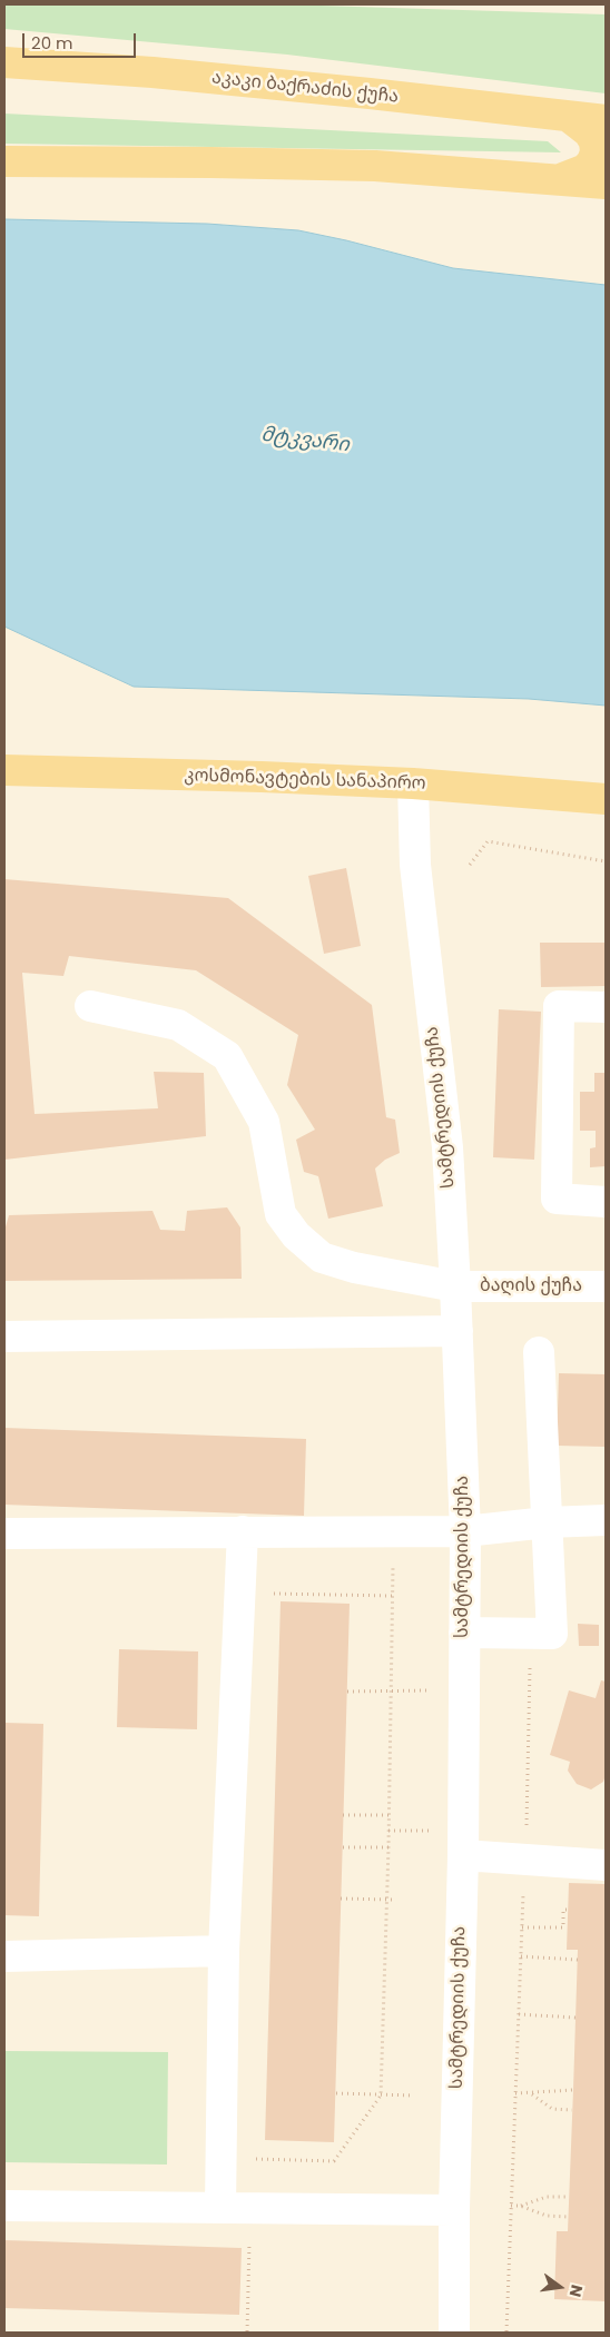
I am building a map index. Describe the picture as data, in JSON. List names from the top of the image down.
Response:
{
  "streets": {
    "main road": ["აკაკი ბაქრაძის ქუჩა", "კოსმონავტების სანაპირო"],
    "street": ["სამტრედიის ქუჩა", "ბაღის ქუჩა"]
  },
  "crossings": [
    ["კოსმონავტების სანაპირო", "სამტრედიის ქუჩა"],
    ["სამტრედიის ქუჩა", "ბაღის ქუჩა"]
  ],
  "water": ["მტკვარი"],
  "scale_bar": "20 m",
  "north": "right"
}
